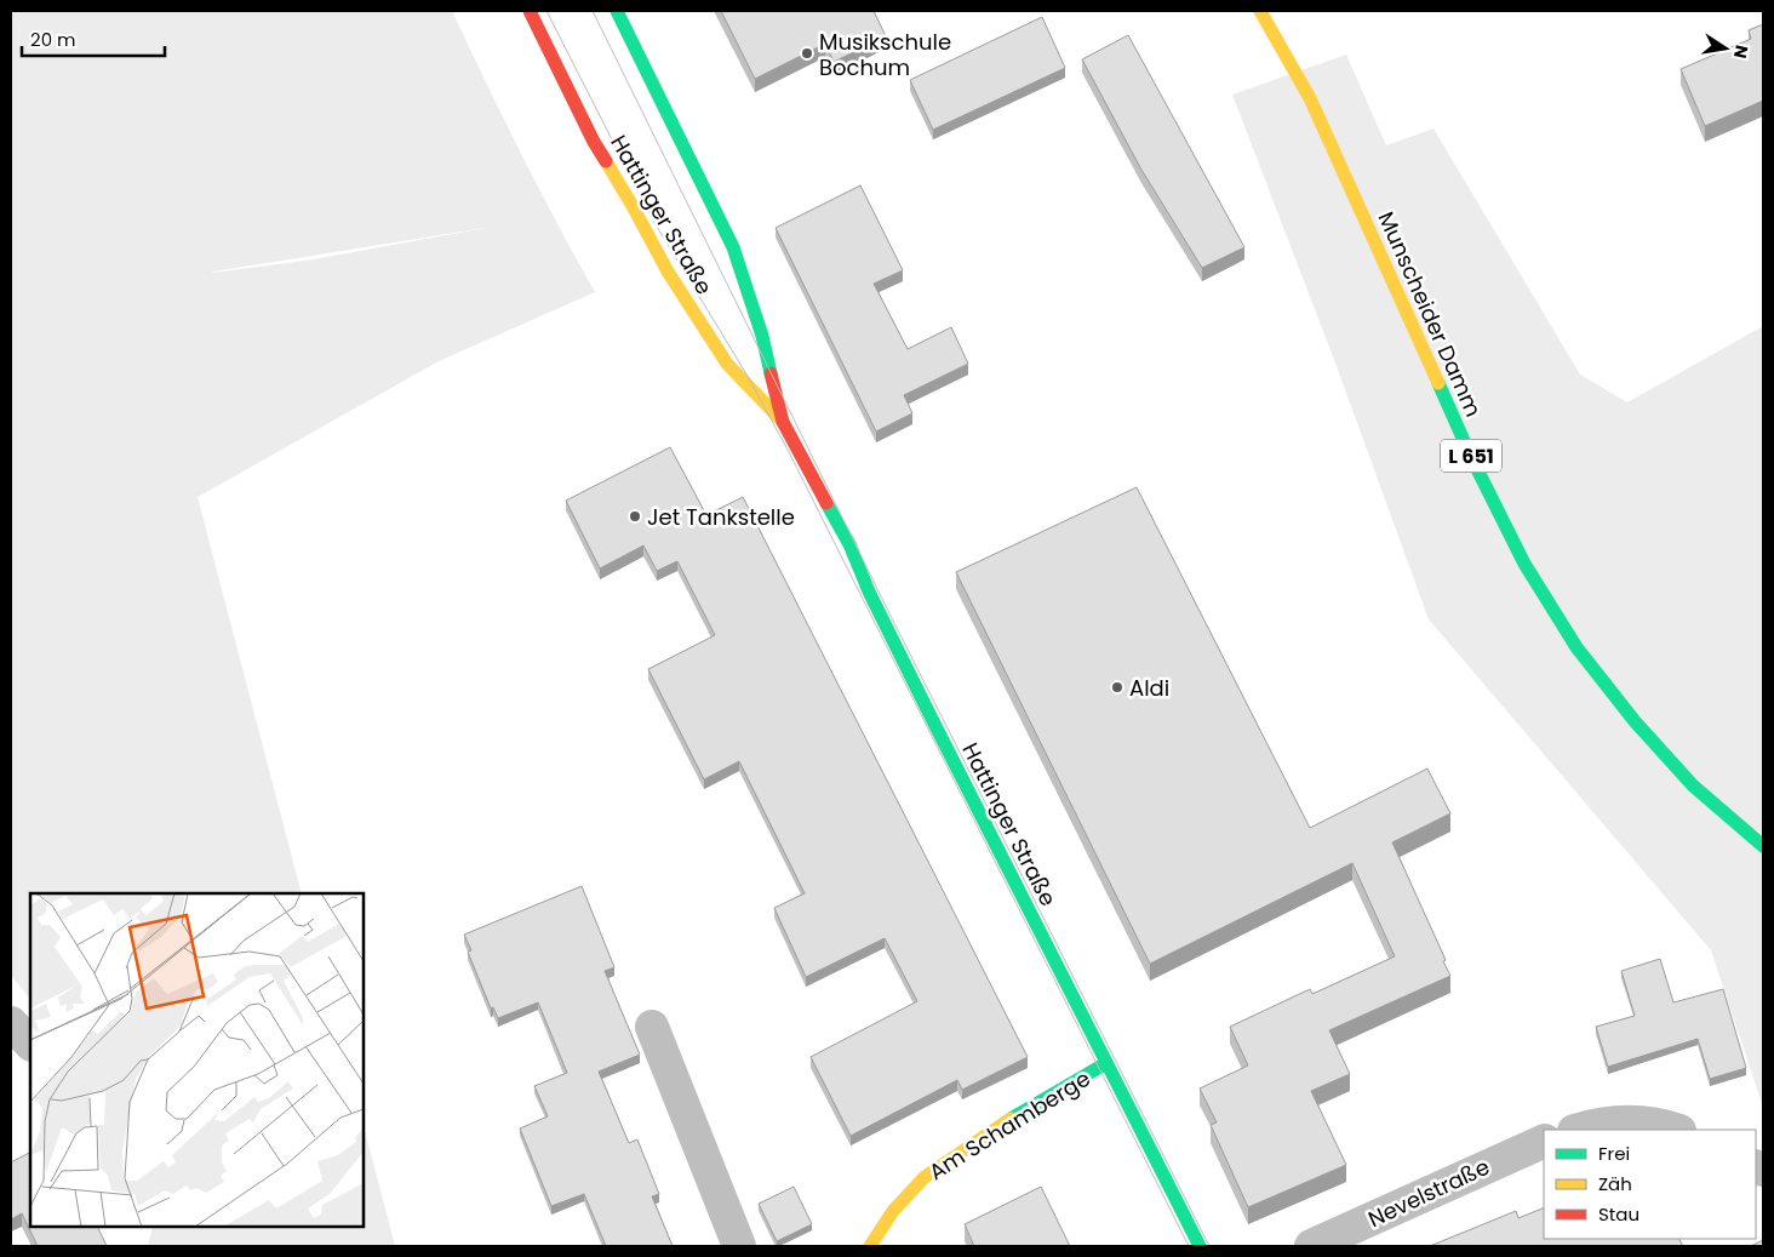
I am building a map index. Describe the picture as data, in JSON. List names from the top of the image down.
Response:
{
  "streets": {
    "main road": [
      "Hattinger Straße",
      "Munscheider Damm",
      "L 651",
      "Am Schamberge"
    ],
    "street": ["Nevelstraße"]
  },
  "crossings": [
    ["Hattinger Straße", "Am Schamberge"]
  ],
  "places": ["Musikschule Bochum", "Jet Tankstelle", "Aldi"],
  "legend": ["Frei", "Zäh", "Stau"],
  "scale_bar": "20 m",
  "north": "right"
}
